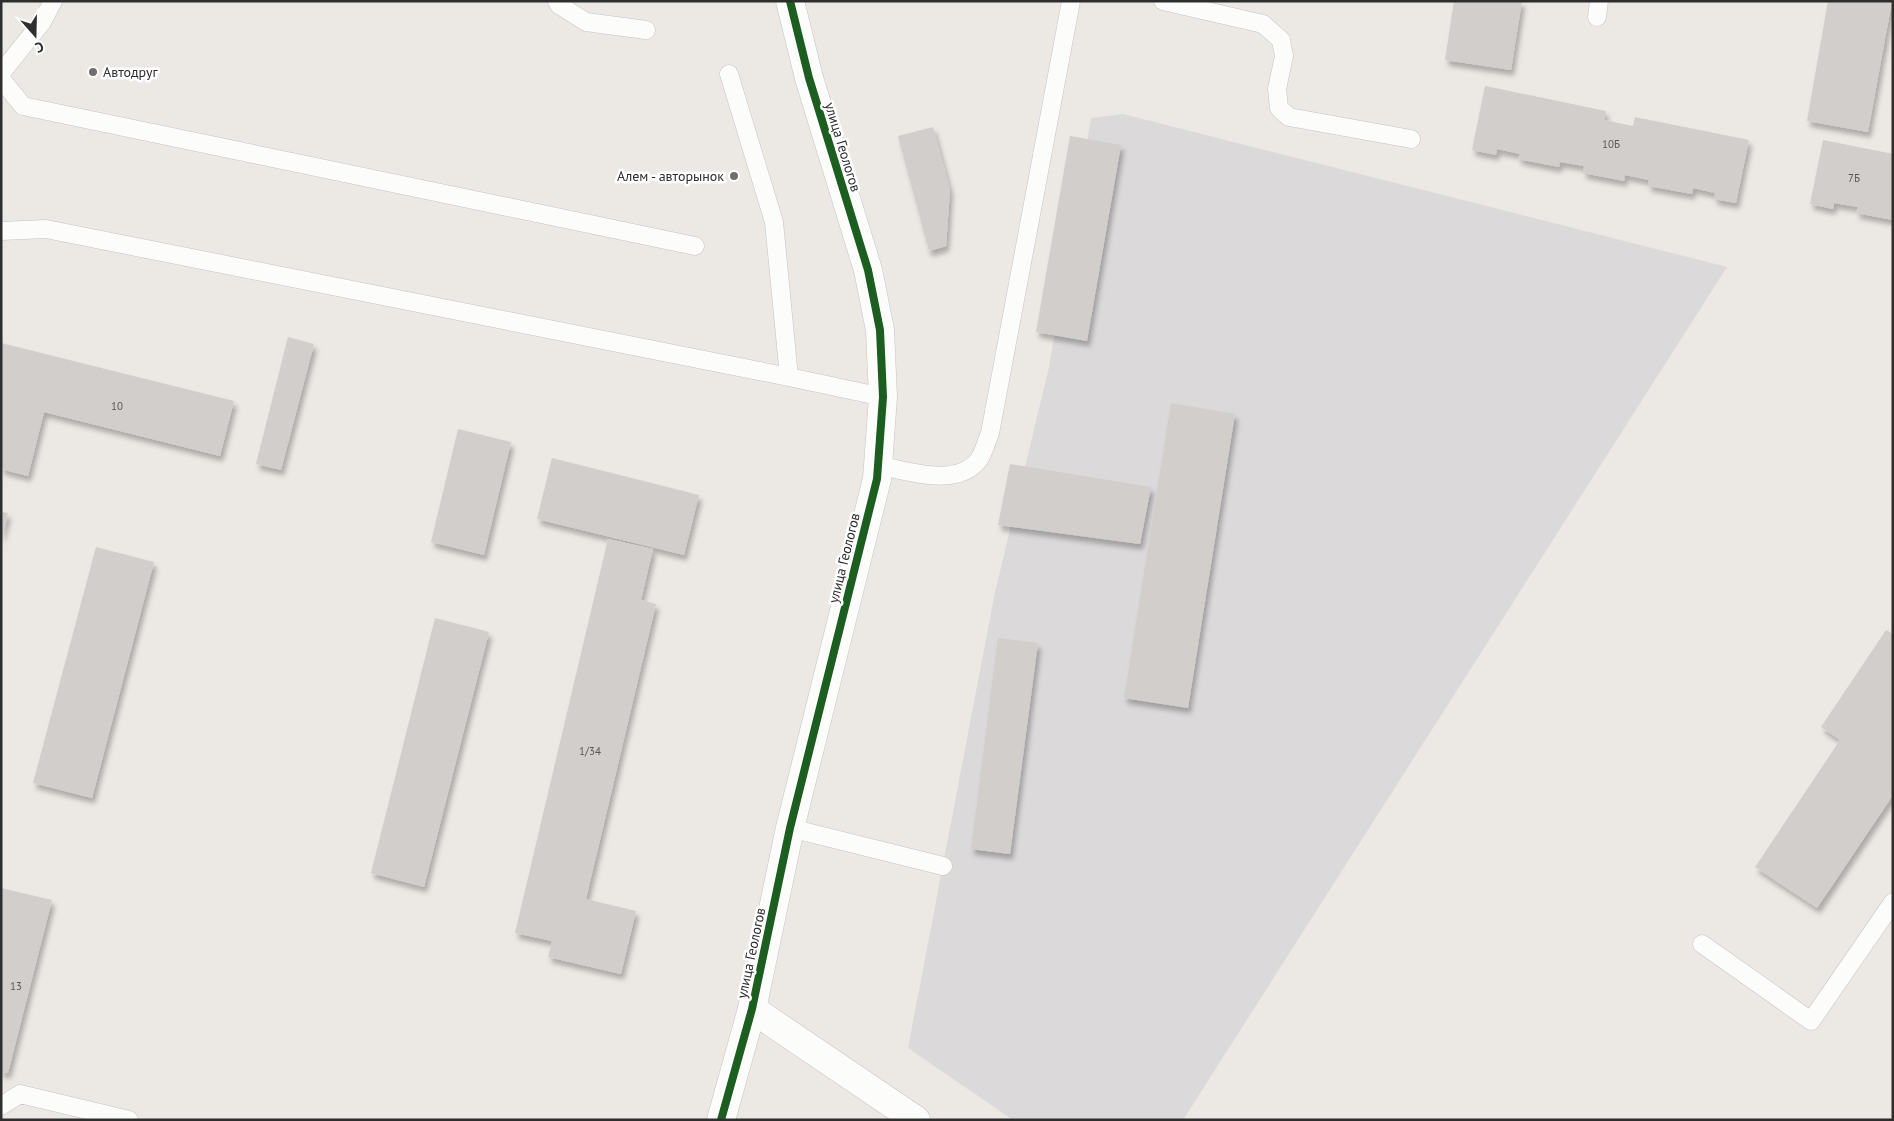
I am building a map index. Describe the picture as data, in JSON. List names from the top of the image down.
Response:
{
  "streets": {
    "street": ["улица Геологов"]
  },
  "places": ["Автодруг", "Алем - авторынок"],
  "house_numbers": [
    "10Б",
    "7Б",
    "10",
    "1/34",
    "13"
  ],
  "north": "bottom"
}
